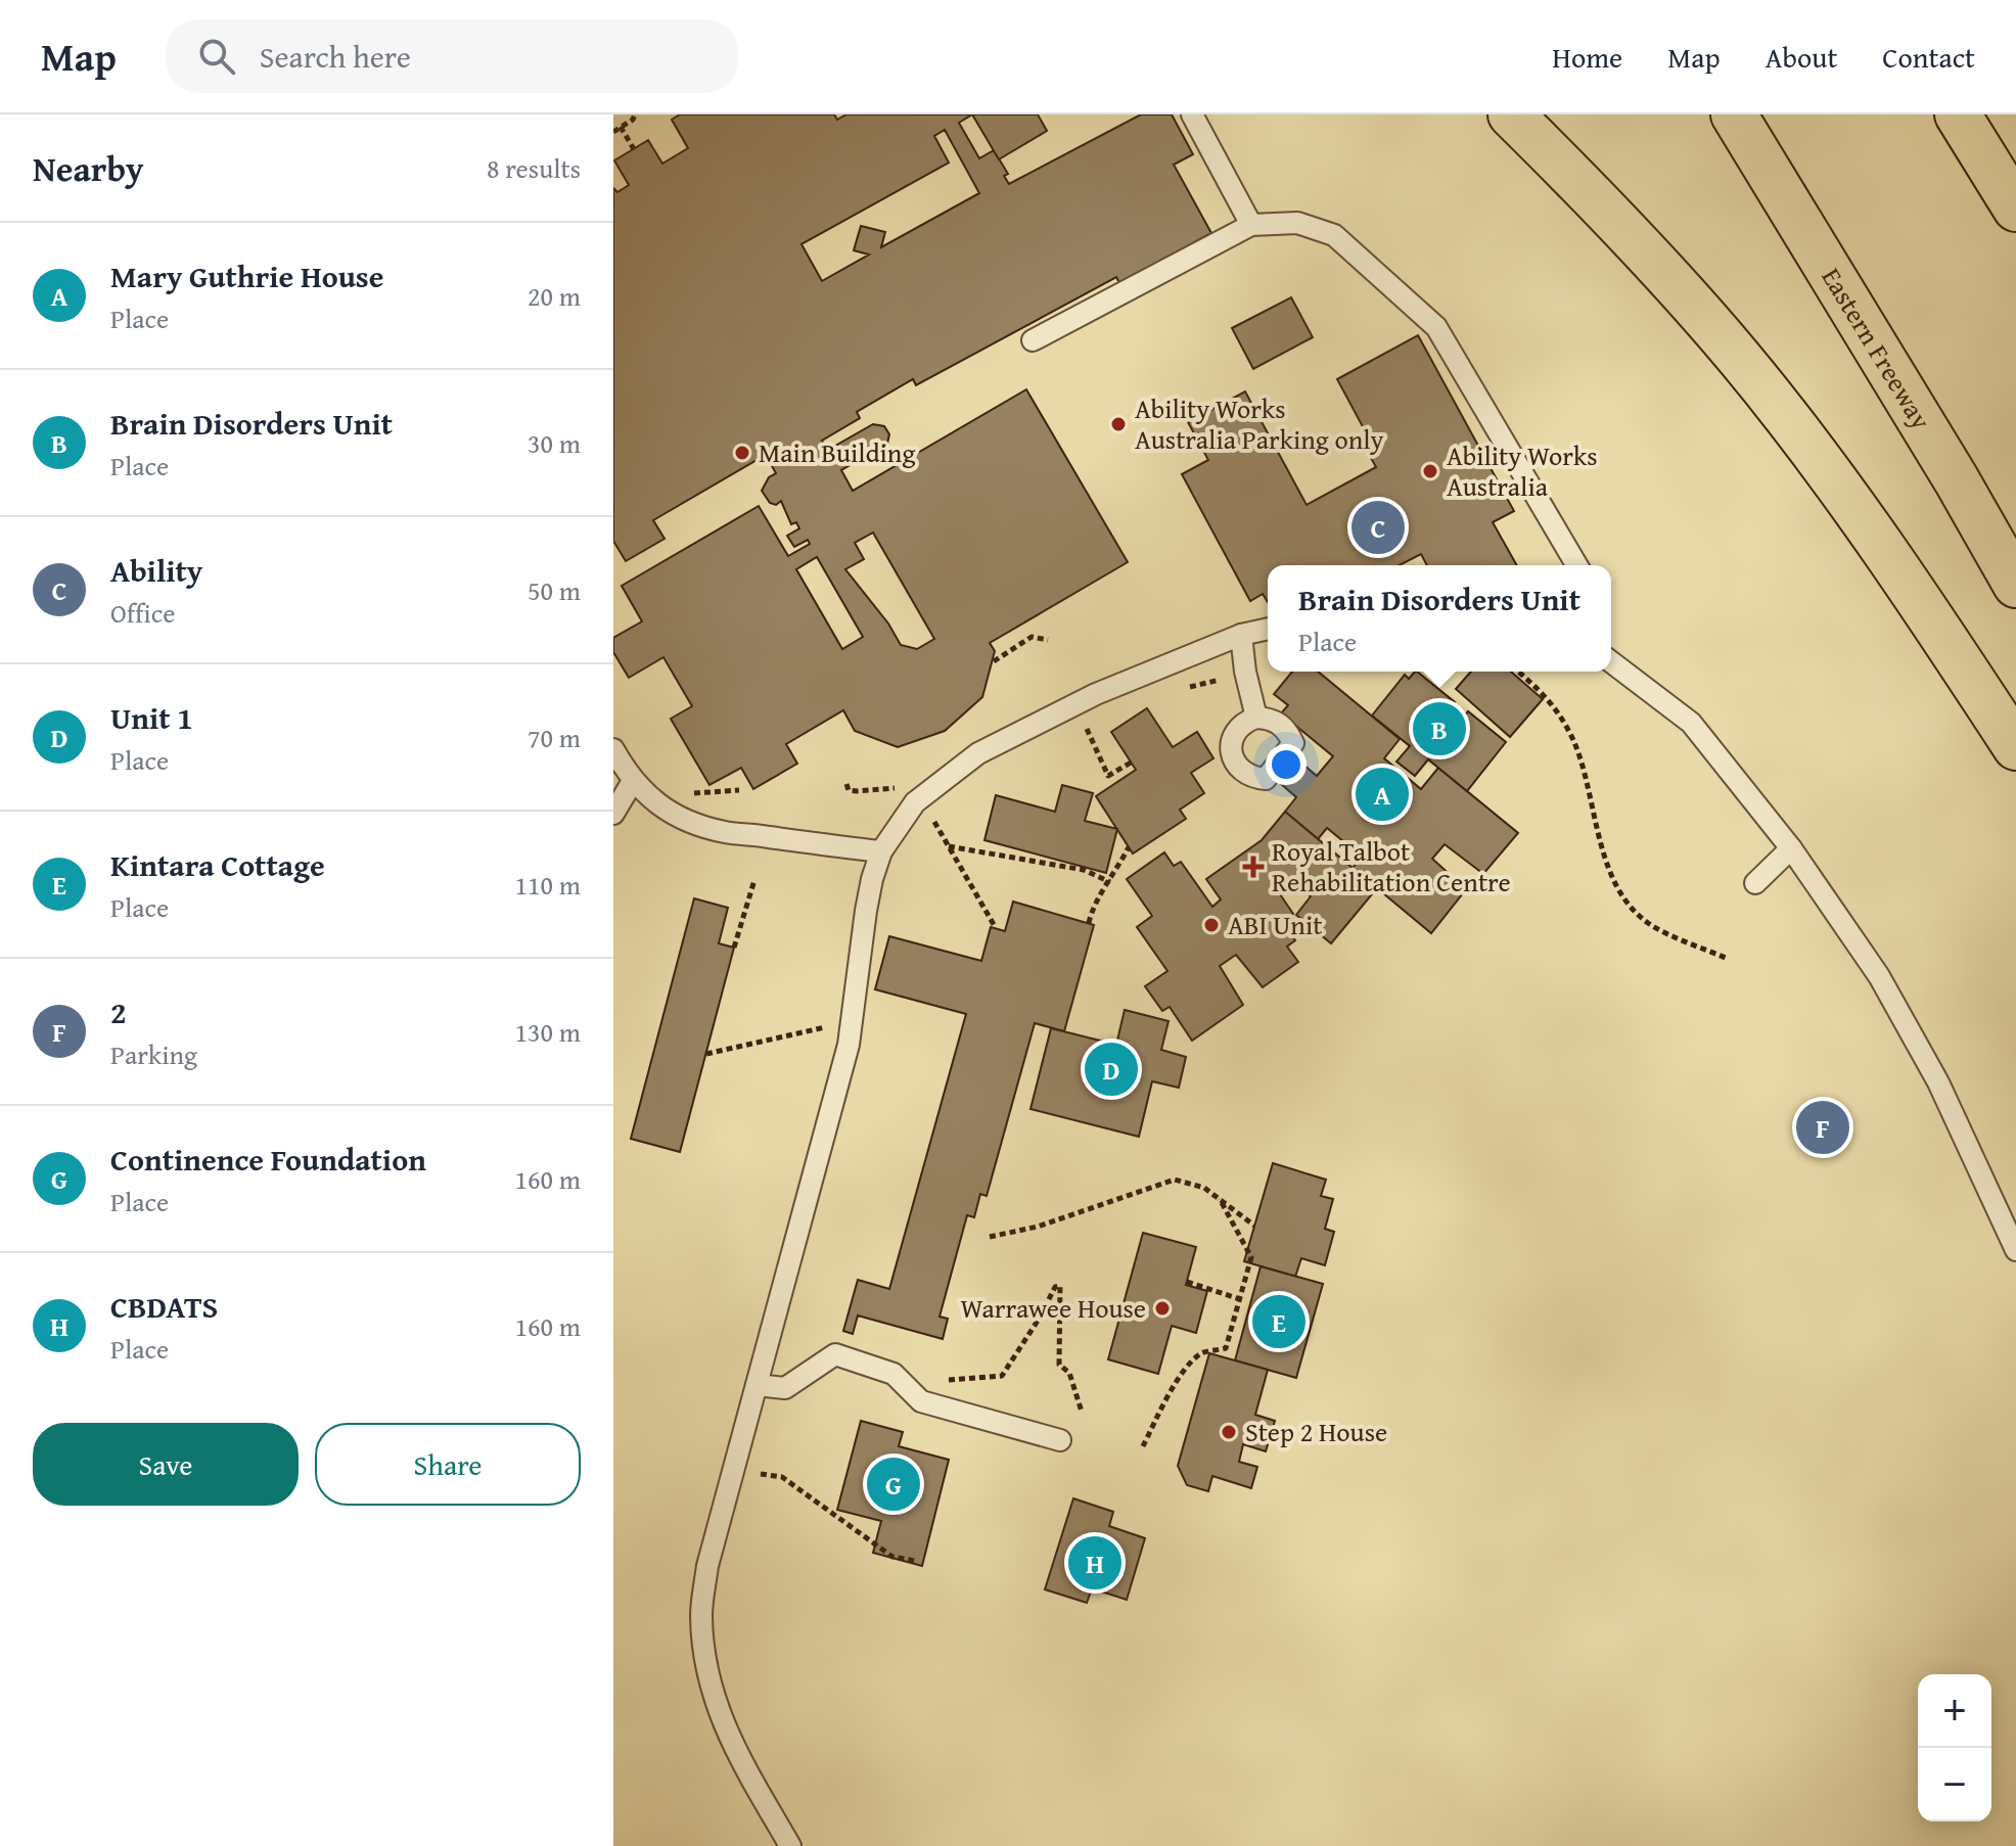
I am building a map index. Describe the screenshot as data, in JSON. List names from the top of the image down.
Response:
{
  "streets": {
    "highway": ["Eastern Freeway"]
  },
  "places": {
    "other": [
      "Ability Works Australia Parking only",
      "Main Building",
      "Ability Works Australia",
      "ABI Unit",
      "Warrawee House",
      "Step 2 House"
    ],
    "health": ["Royal Talbot Rehabilitation Centre"]
  },
  "page": {
    "header": "Map",
    "search": "Search here",
    "nav": [
      "Home",
      "Map",
      "About",
      "Contact"
    ],
    "heading": ["Nearby", "8 results"],
    "list": [
      {
        "mark": "A",
        "name": "Mary Guthrie House",
        "note": "Place",
        "value": "20 m"
      },
      {
        "mark": "B",
        "name": "Brain Disorders Unit",
        "note": "Place",
        "value": "30 m"
      },
      {
        "mark": "C",
        "name": "Ability",
        "note": "Office",
        "value": "50 m"
      },
      {
        "mark": "D",
        "name": "Unit 1",
        "note": "Place",
        "value": "70 m"
      },
      {
        "mark": "E",
        "name": "Kintara Cottage",
        "note": "Place",
        "value": "110 m"
      },
      {
        "mark": "F",
        "name": "2",
        "note": "Parking",
        "value": "130 m"
      },
      {
        "mark": "G",
        "name": "Continence Foundation",
        "note": "Place",
        "value": "160 m"
      },
      {
        "mark": "H",
        "name": "CBDATS",
        "note": "Place",
        "value": "160 m"
      }
    ],
    "pins": [
      "C",
      "B",
      "A",
      "D",
      "F",
      "E",
      "G",
      "H"
    ],
    "popup": ["Brain Disorders Unit", "Place"],
    "buttons": ["Save", "Share"],
    "map_buttons": ["+", "−"]
  }
}
